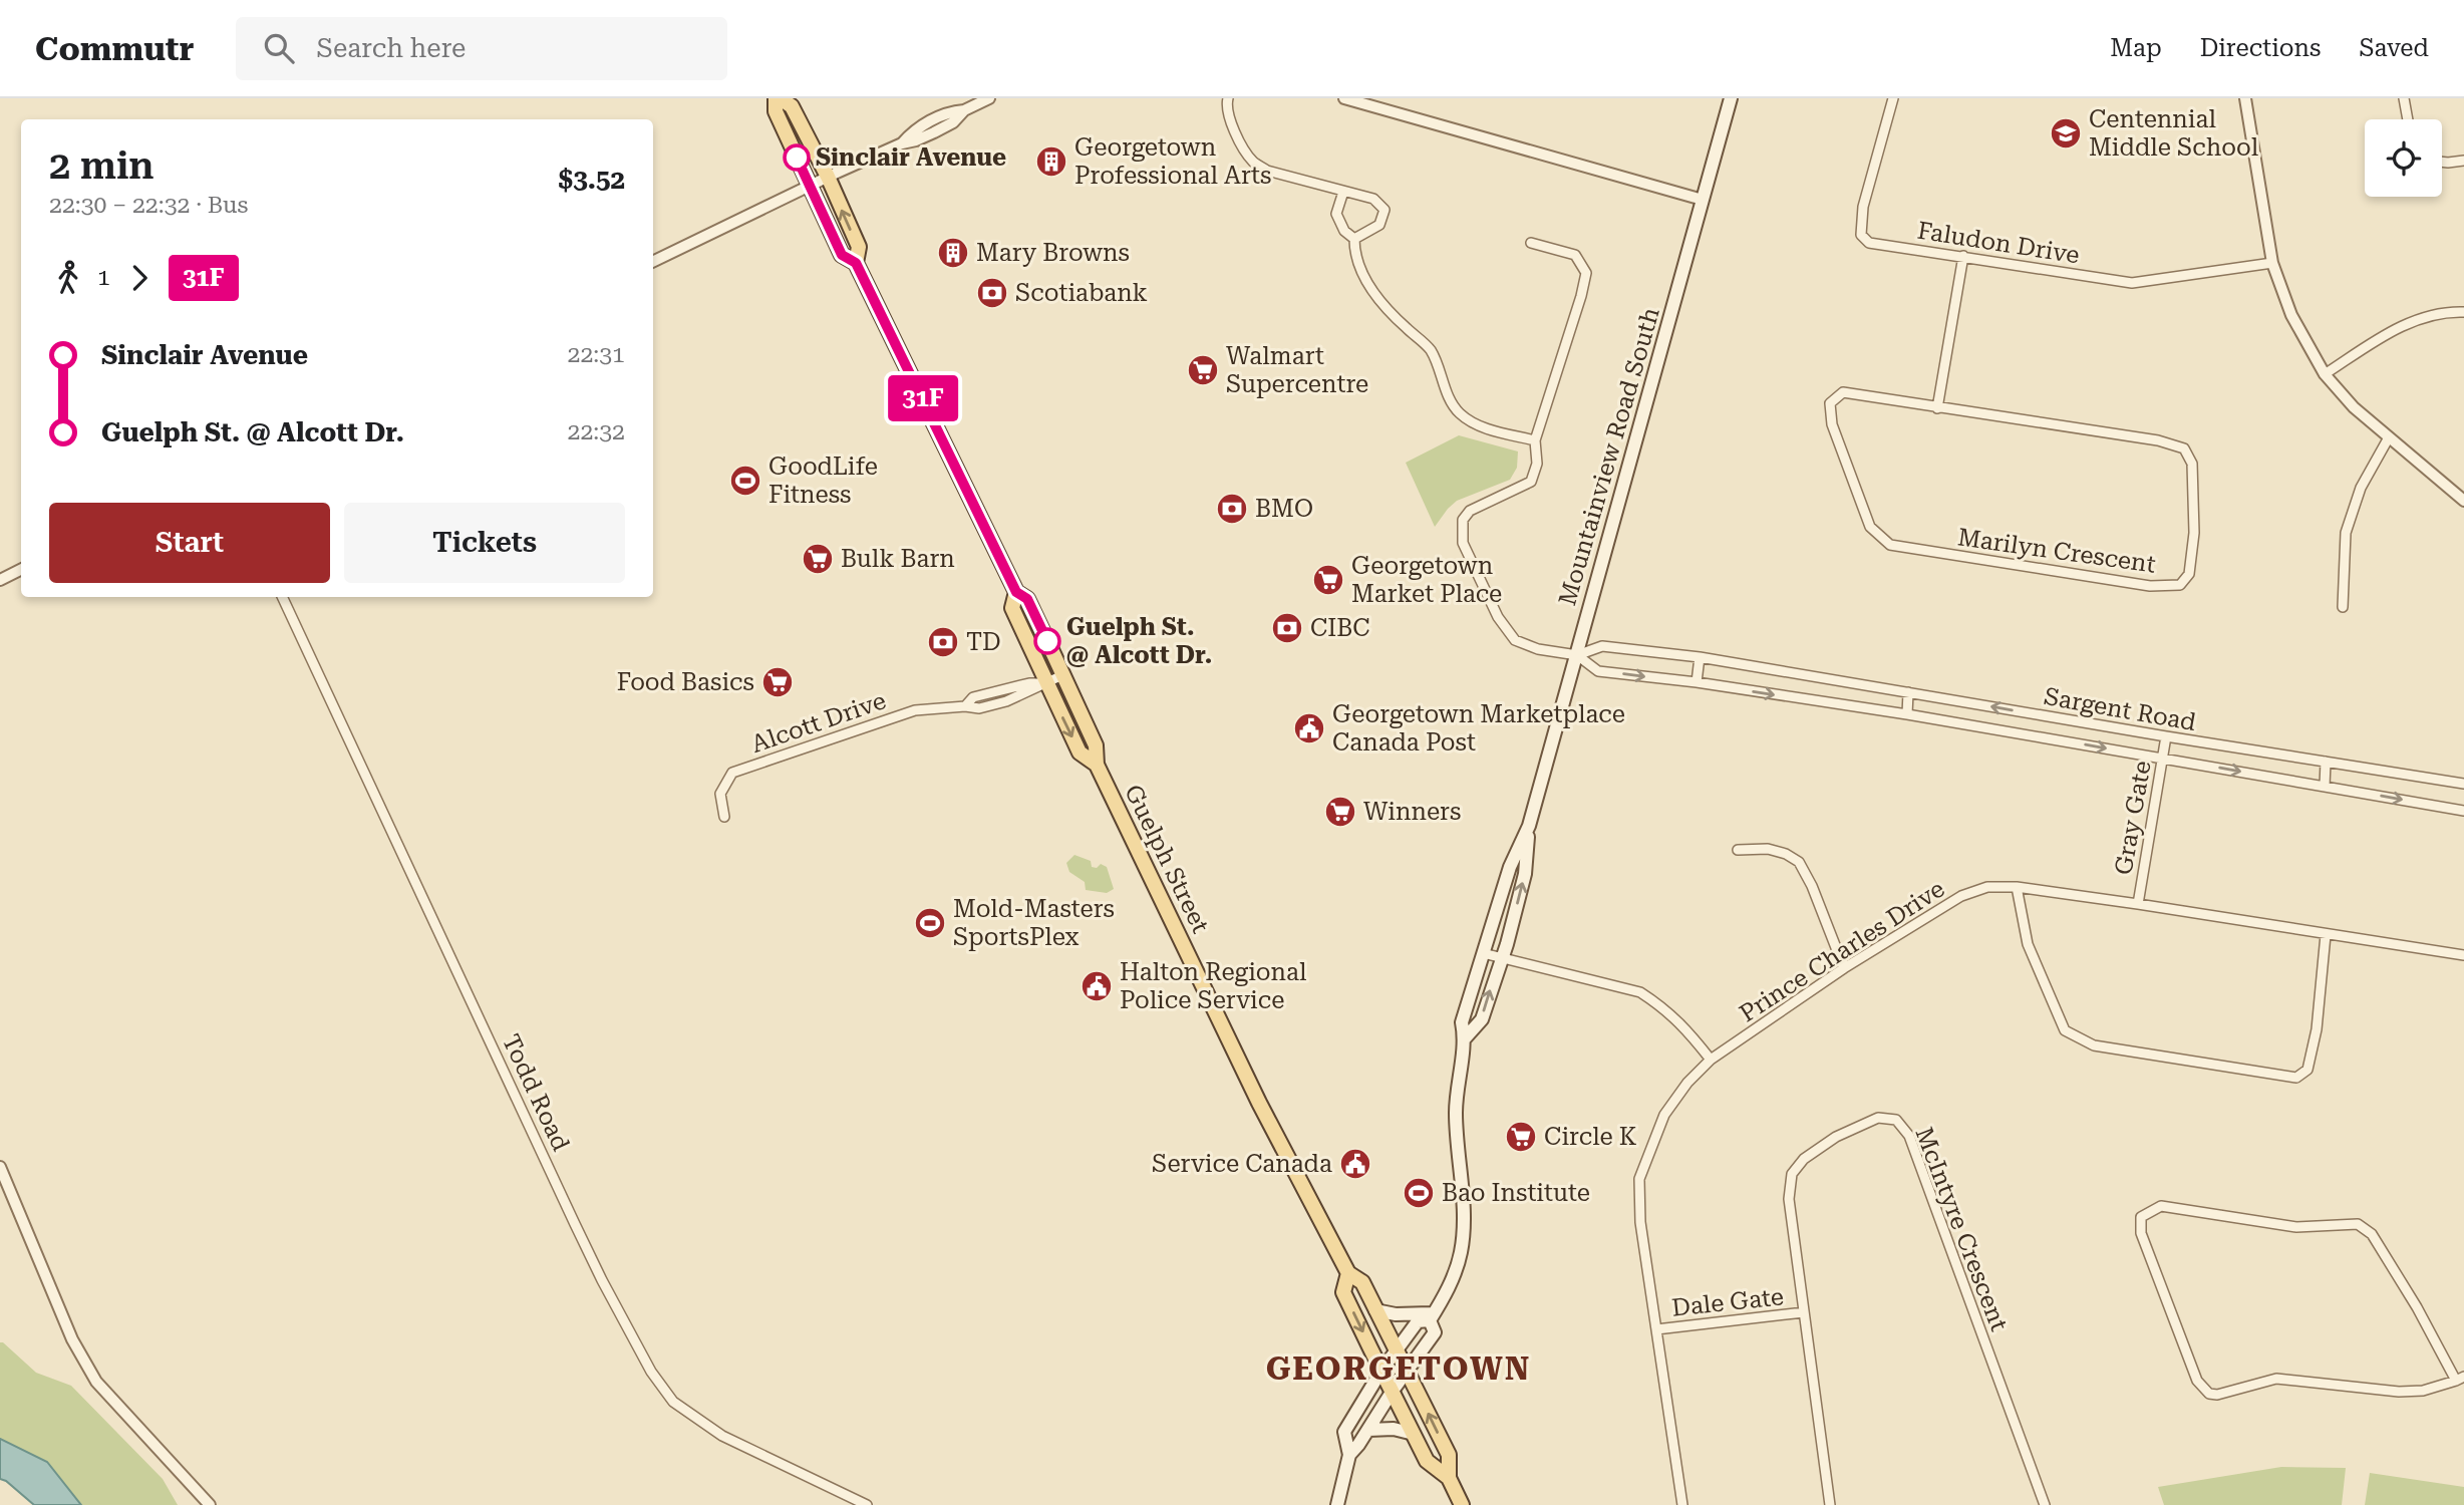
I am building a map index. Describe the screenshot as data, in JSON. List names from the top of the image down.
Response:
{
  "streets": {
    "main road": ["Mountainview Road South", "Guelph Street"],
    "street": [
      "Faludon Drive",
      "Marilyn Crescent",
      "Sargent Road",
      "Alcott Drive",
      "Gray Gate",
      "Prince Charles Drive",
      "Todd Road",
      "McIntyre Crescent",
      "Dale Gate"
    ]
  },
  "crossings": [
    ["Mountainview Road South", "Sargent Road"],
    ["Mountainview Road South", "Guelph Street"],
    ["Sargent Road", "Gray Gate"],
    ["Alcott Drive", "Guelph Street"],
    ["Gray Gate", "Prince Charles Drive"],
    ["Prince Charles Drive", "Dale Gate"],
    ["McIntyre Crescent", "Dale Gate"]
  ],
  "districts": ["GEORGETOWN"],
  "places": {
    "school or university": ["Centennial Middle School"],
    "other": ["Sinclair Avenue", "Guelph St. @ Alcott Dr."],
    "building": ["Georgetown Professional Arts", "Mary Browns"],
    "bank": [
      "Scotiabank",
      "BMO",
      "CIBC",
      "TD"
    ],
    "supermarket": [
      "Walmart Supercentre",
      "Bulk Barn",
      "Georgetown Market Place",
      "Food Basics",
      "Winners",
      "Circle K"
    ],
    "sports": ["GoodLife Fitness", "Mold-Masters SportsPlex", "Bao Institute"],
    "public building": ["Georgetown Marketplace Canada Post", "Halton Regional Police Service", "Service Canada"]
  },
  "lines": ["bus line 31F"],
  "page": {
    "header": "Commutr",
    "search": "Search here",
    "nav": ["Map", "Directions", "Saved"],
    "on_map": "31F",
    "heading": ["2 min", "22:30 – 22:32 · Bus", "$3.52"],
    "legs": ["1", "31F"],
    "list": [
      {
        "name": "Sinclair Avenue",
        "value": "22:31"
      },
      {
        "name": "Guelph St. @ Alcott Dr.",
        "value": "22:32"
      }
    ],
    "buttons": ["Start", "Tickets"]
  }
}
